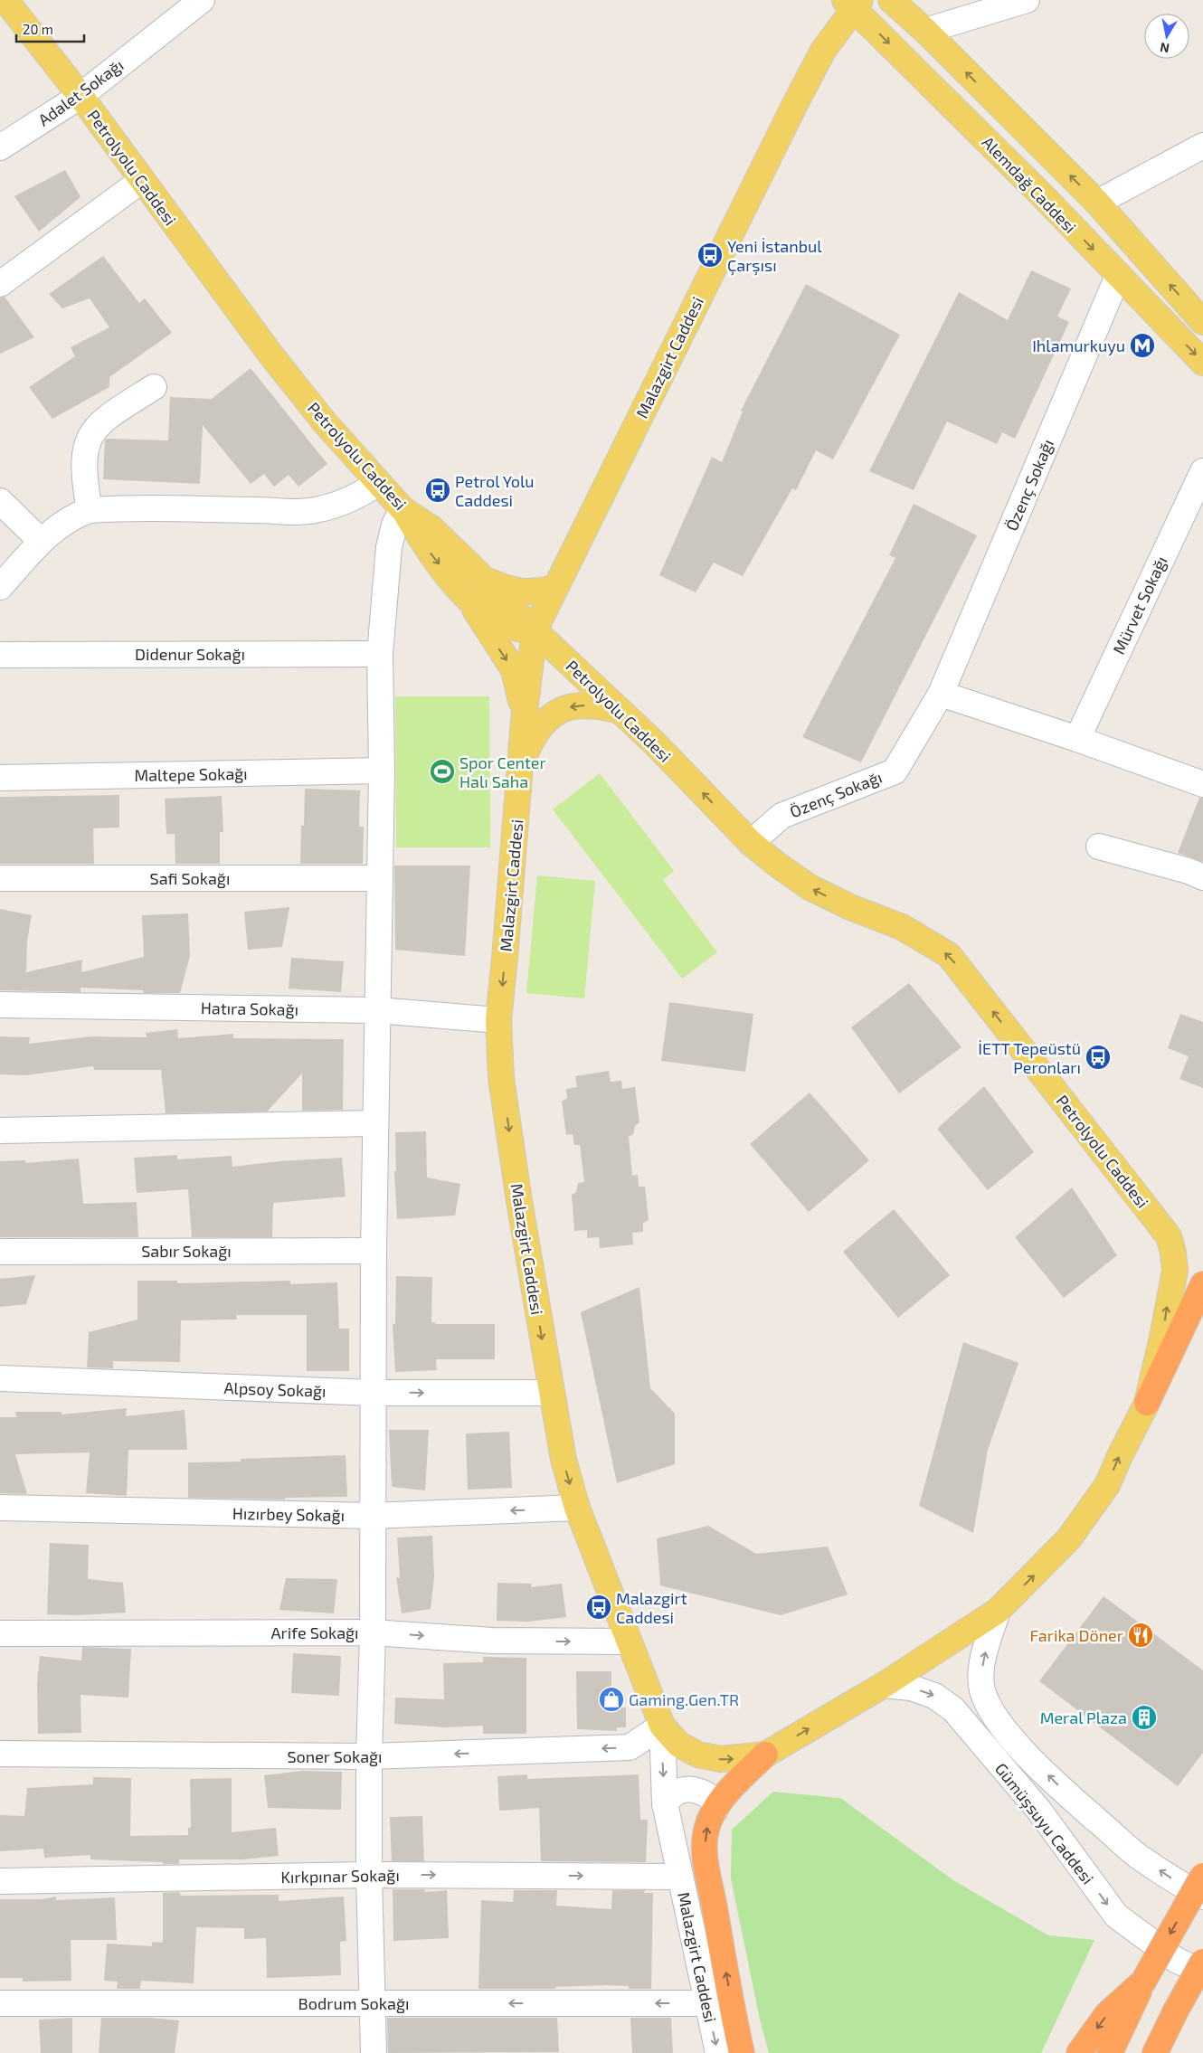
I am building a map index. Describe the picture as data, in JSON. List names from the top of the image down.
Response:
{
  "streets": {
    "main road": ["Petrolyolu Caddesi", "Alemdağ Caddesi", "Malazgirt Caddesi"],
    "street": [
      "Adalet Sokağı",
      "Özenç Sokağı",
      "Mürvet Sokağı",
      "Didenur Sokağı",
      "Maltepe Sokağı",
      "Safi Sokağı",
      "Hatıra Sokağı",
      "Sabır Sokağı",
      "Alpsoy Sokağı",
      "Hızırbey Sokağı",
      "Arife Sokağı",
      "Soner Sokağı",
      "Gümüşsuyu Caddesi",
      "Kırkpınar Sokağı",
      "Bodrum Sokağı"
    ]
  },
  "crossings": [
    ["Adalet Sokağı", "Petrolyolu Caddesi"],
    ["Petrolyolu Caddesi", "Malazgirt Caddesi"],
    ["Petrolyolu Caddesi", "Özenç Sokağı"],
    ["Petrolyolu Caddesi", "Gümüşsuyu Caddesi"],
    ["Alemdağ Caddesi", "Malazgirt Caddesi"],
    ["Alemdağ Caddesi", "Özenç Sokağı"],
    ["Malazgirt Caddesi", "Hatıra Sokağı"],
    ["Malazgirt Caddesi", "Alpsoy Sokağı"],
    ["Malazgirt Caddesi", "Hızırbey Sokağı"],
    ["Malazgirt Caddesi", "Arife Sokağı"],
    ["Malazgirt Caddesi", "Soner Sokağı"],
    ["Malazgirt Caddesi", "Kırkpınar Sokağı"],
    ["Malazgirt Caddesi", "Bodrum Sokağı"]
  ],
  "one_way": [
    "Malazgirt Caddesi",
    "Hızırbey Sokağı",
    "Arife Sokağı",
    "Soner Sokağı",
    "Kırkpınar Sokağı",
    "Bodrum Sokağı"
  ],
  "places": {
    "bus stop": [
      "Yeni İstanbul Çarşısı",
      "Petrol Yolu Caddesi",
      "İETT Tepeüstü Peronları",
      "Malazgirt Caddesi"
    ],
    "metro station": ["Ihlamurkuyu"],
    "sports": ["Spor Center Halı Saha"],
    "restaurant": ["Farika Döner"],
    "shop": ["Gaming.Gen.TR"],
    "building": ["Meral Plaza"]
  },
  "scale_bar": "20 m",
  "north": "bottom"
}
